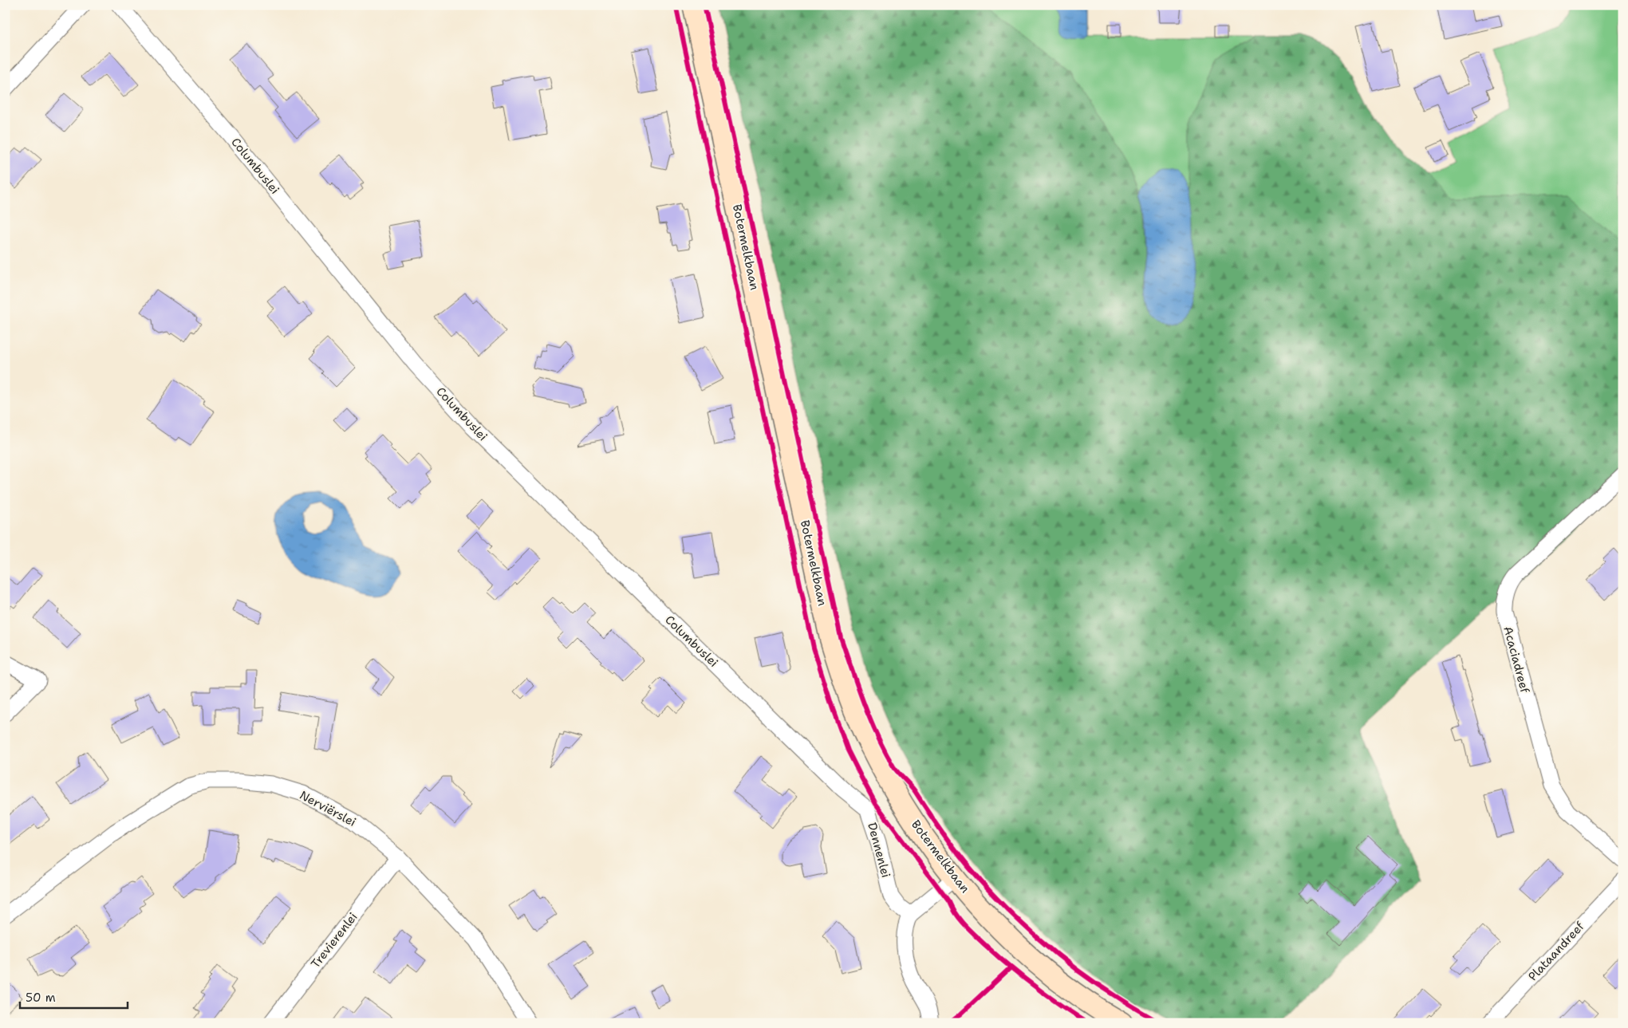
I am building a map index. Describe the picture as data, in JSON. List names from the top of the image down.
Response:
{
  "streets": {
    "main road": ["Botermelkbaan"],
    "street": [
      "Columbuslei",
      "Acaciadreef",
      "Nerviërslei",
      "Dennenlei",
      "Trevierenlei",
      "Plataandreef"
    ]
  },
  "crossings": [
    ["Columbuslei", "Dennenlei"],
    ["Nerviërslei", "Trevierenlei"]
  ],
  "scale_bar": "50 m"
}
